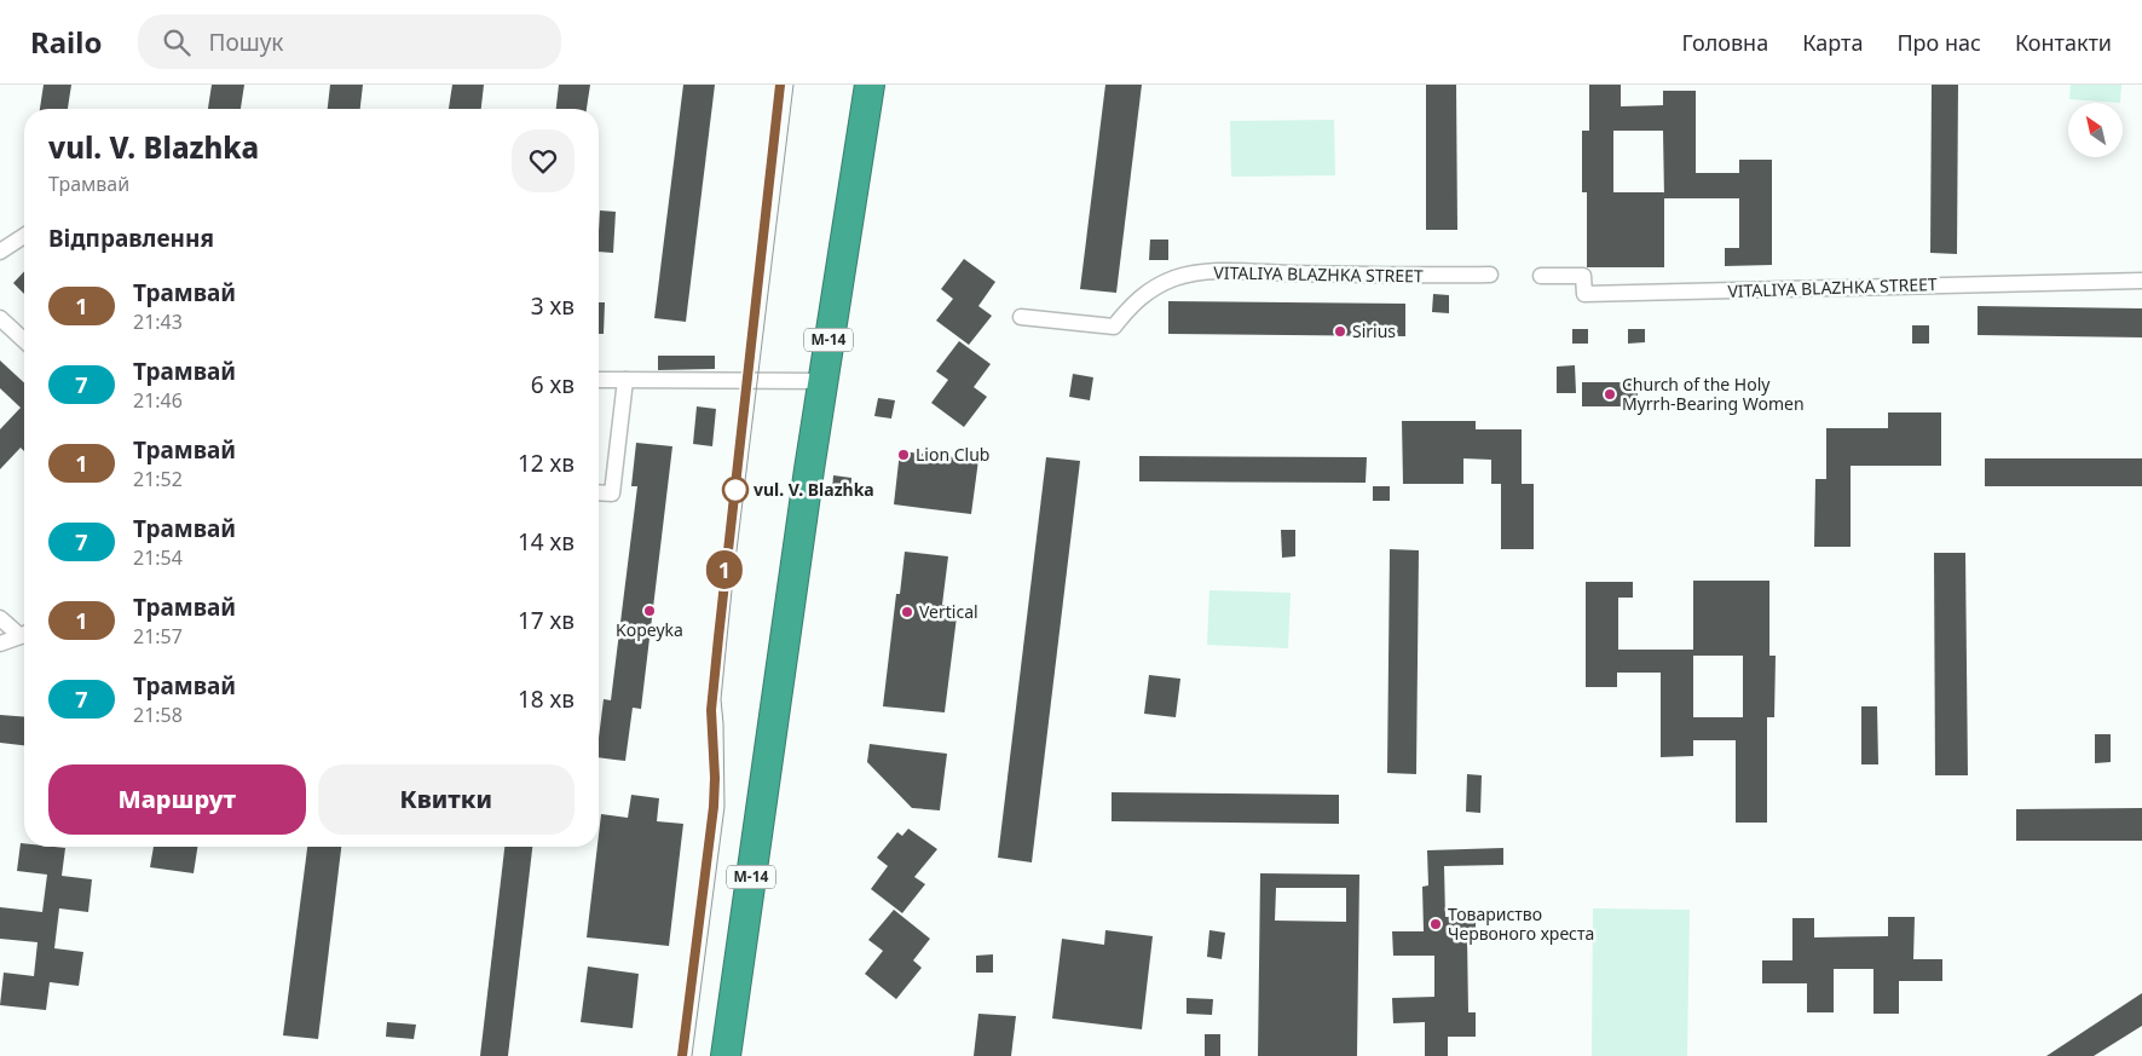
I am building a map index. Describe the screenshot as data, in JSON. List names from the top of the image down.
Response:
{
  "streets": {
    "highway": ["М-14"],
    "street": ["VITALIYA BLAZHKA STREET"]
  },
  "places": [
    "Sirius",
    "Church of the Holy Myrrh-Bearing Women",
    "Lion Club",
    "vul. V. Blazhka",
    "Kopeyka",
    "Vertical",
    "Товариство Червоного хреста"
  ],
  "lines": ["tram line 1"],
  "north": "top left",
  "page": {
    "header": "Railo",
    "search": "Пошук",
    "nav": [
      "Головна",
      "Карта",
      "Про нас",
      "Контакти"
    ],
    "on_map": "1",
    "heading": [
      ["vul. V. Blazhka", "Трамвай"],
      "Відправлення"
    ],
    "list": [
      {
        "mark": "1",
        "name": "Трамвай",
        "note": "21:43",
        "value": "3 хв"
      },
      {
        "mark": "7",
        "name": "Трамвай",
        "note": "21:46",
        "value": "6 хв"
      },
      {
        "mark": "1",
        "name": "Трамвай",
        "note": "21:52",
        "value": "12 хв"
      },
      {
        "mark": "7",
        "name": "Трамвай",
        "note": "21:54",
        "value": "14 хв"
      },
      {
        "mark": "1",
        "name": "Трамвай",
        "note": "21:57",
        "value": "17 хв"
      },
      {
        "mark": "7",
        "name": "Трамвай",
        "note": "21:58",
        "value": "18 хв"
      }
    ],
    "buttons": ["Маршрут", "Квитки"]
  }
}
